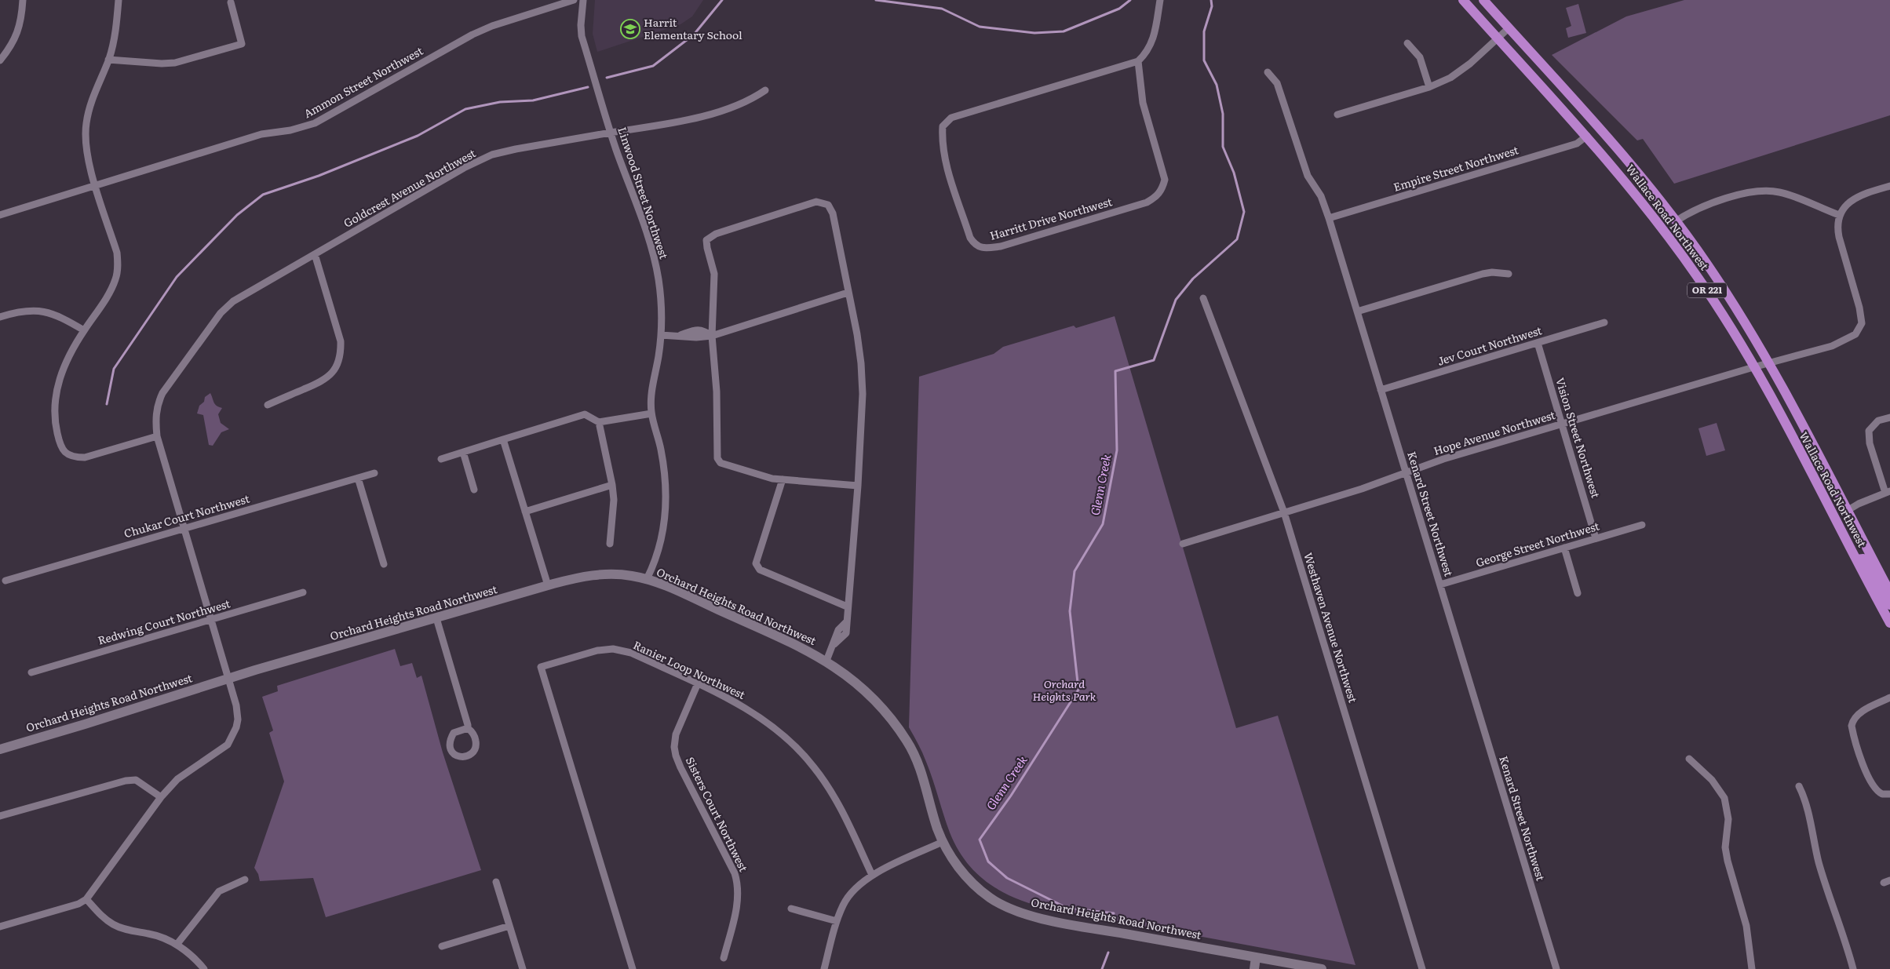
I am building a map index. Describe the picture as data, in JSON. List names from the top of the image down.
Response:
{
  "streets": {
    "main road": ["Wallace Road Northwest", "OR 221", "Orchard Heights Road Northwest"],
    "street": [
      "Ammon Street Northwest",
      "Empire Street Northwest",
      "Goldcrest Avenue Northwest",
      "Linwood Street Northwest",
      "Harritt Drive Northwest",
      "Jev Court Northwest",
      "Hope Avenue Northwest",
      "Vision Street Northwest",
      "Kenard Street Northwest",
      "Chukar Court Northwest",
      "George Street Northwest",
      "Redwing Court Northwest",
      "Westhaven Avenue Northwest",
      "Ranier Loop Northwest",
      "Sisters Court Northwest"
    ]
  },
  "crossings": [
    ["Empire Street Northwest", "Wallace Road Northwest"],
    ["Empire Street Northwest", "Kenard Street Northwest"],
    ["Goldcrest Avenue Northwest", "Linwood Street Northwest"],
    ["Goldcrest Avenue Northwest", "Chukar Court Northwest"],
    ["Goldcrest Avenue Northwest", "Orchard Heights Road Northwest"],
    ["Goldcrest Avenue Northwest", "Redwing Court Northwest"],
    ["Linwood Street Northwest", "Orchard Heights Road Northwest"],
    ["Wallace Road Northwest", "Hope Avenue Northwest"],
    ["Jev Court Northwest", "Vision Street Northwest"],
    ["Jev Court Northwest", "Kenard Street Northwest"],
    ["Hope Avenue Northwest", "Vision Street Northwest"],
    ["Hope Avenue Northwest", "Kenard Street Northwest"],
    ["Hope Avenue Northwest", "Westhaven Avenue Northwest"],
    ["Vision Street Northwest", "George Street Northwest"],
    ["Kenard Street Northwest", "George Street Northwest"],
    ["Ranier Loop Northwest", "Sisters Court Northwest"]
  ],
  "water": ["Glenn Creek"],
  "parks": ["Orchard Heights Park"],
  "places": {
    "school or university": ["Harrit Elementary School"]
  }
}
